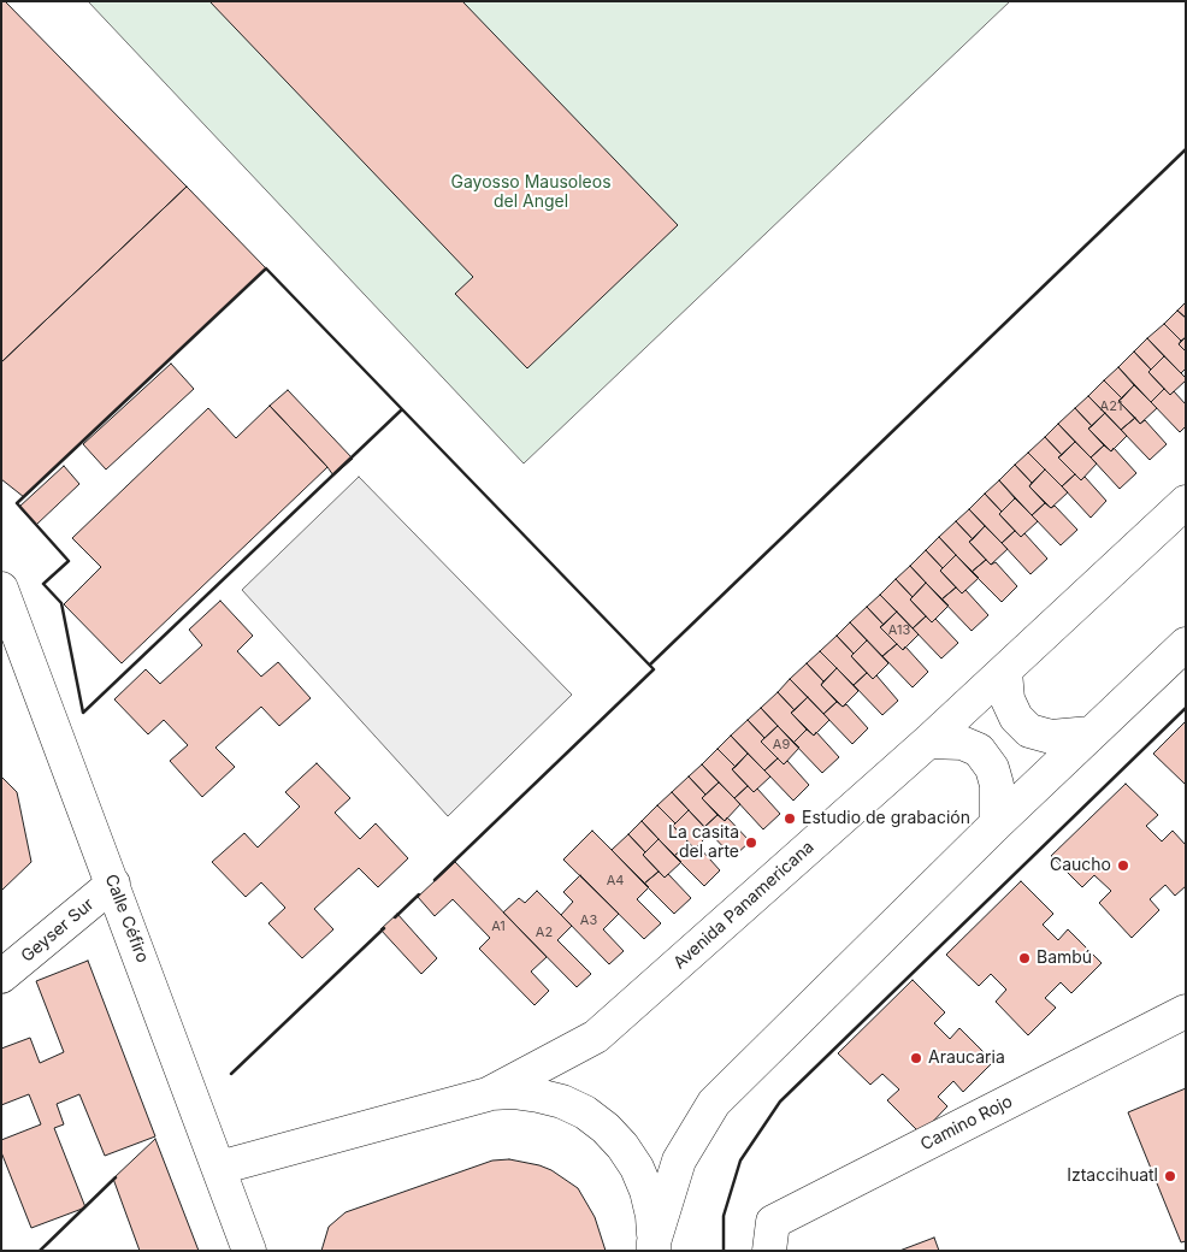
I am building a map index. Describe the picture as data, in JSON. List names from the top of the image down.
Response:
{
  "streets": {
    "street": [
      "Avenida Panamericana",
      "Calle Céfiro",
      "Geyser Sur",
      "Camino Rojo"
    ]
  },
  "crossings": [
    ["Avenida Panamericana", "Calle Céfiro"],
    ["Calle Céfiro", "Geyser Sur"]
  ],
  "parks": ["Gayosso Mausoleos del Angel"],
  "places": [
    "Estudio de grabación",
    "La casita del arte",
    "Caucho",
    "Bambú",
    "Araucaria",
    "Iztaccihuatl"
  ],
  "house_numbers": [
    "A21",
    "A13",
    "A9",
    "A4",
    "A3",
    "A1",
    "A2"
  ]
}
